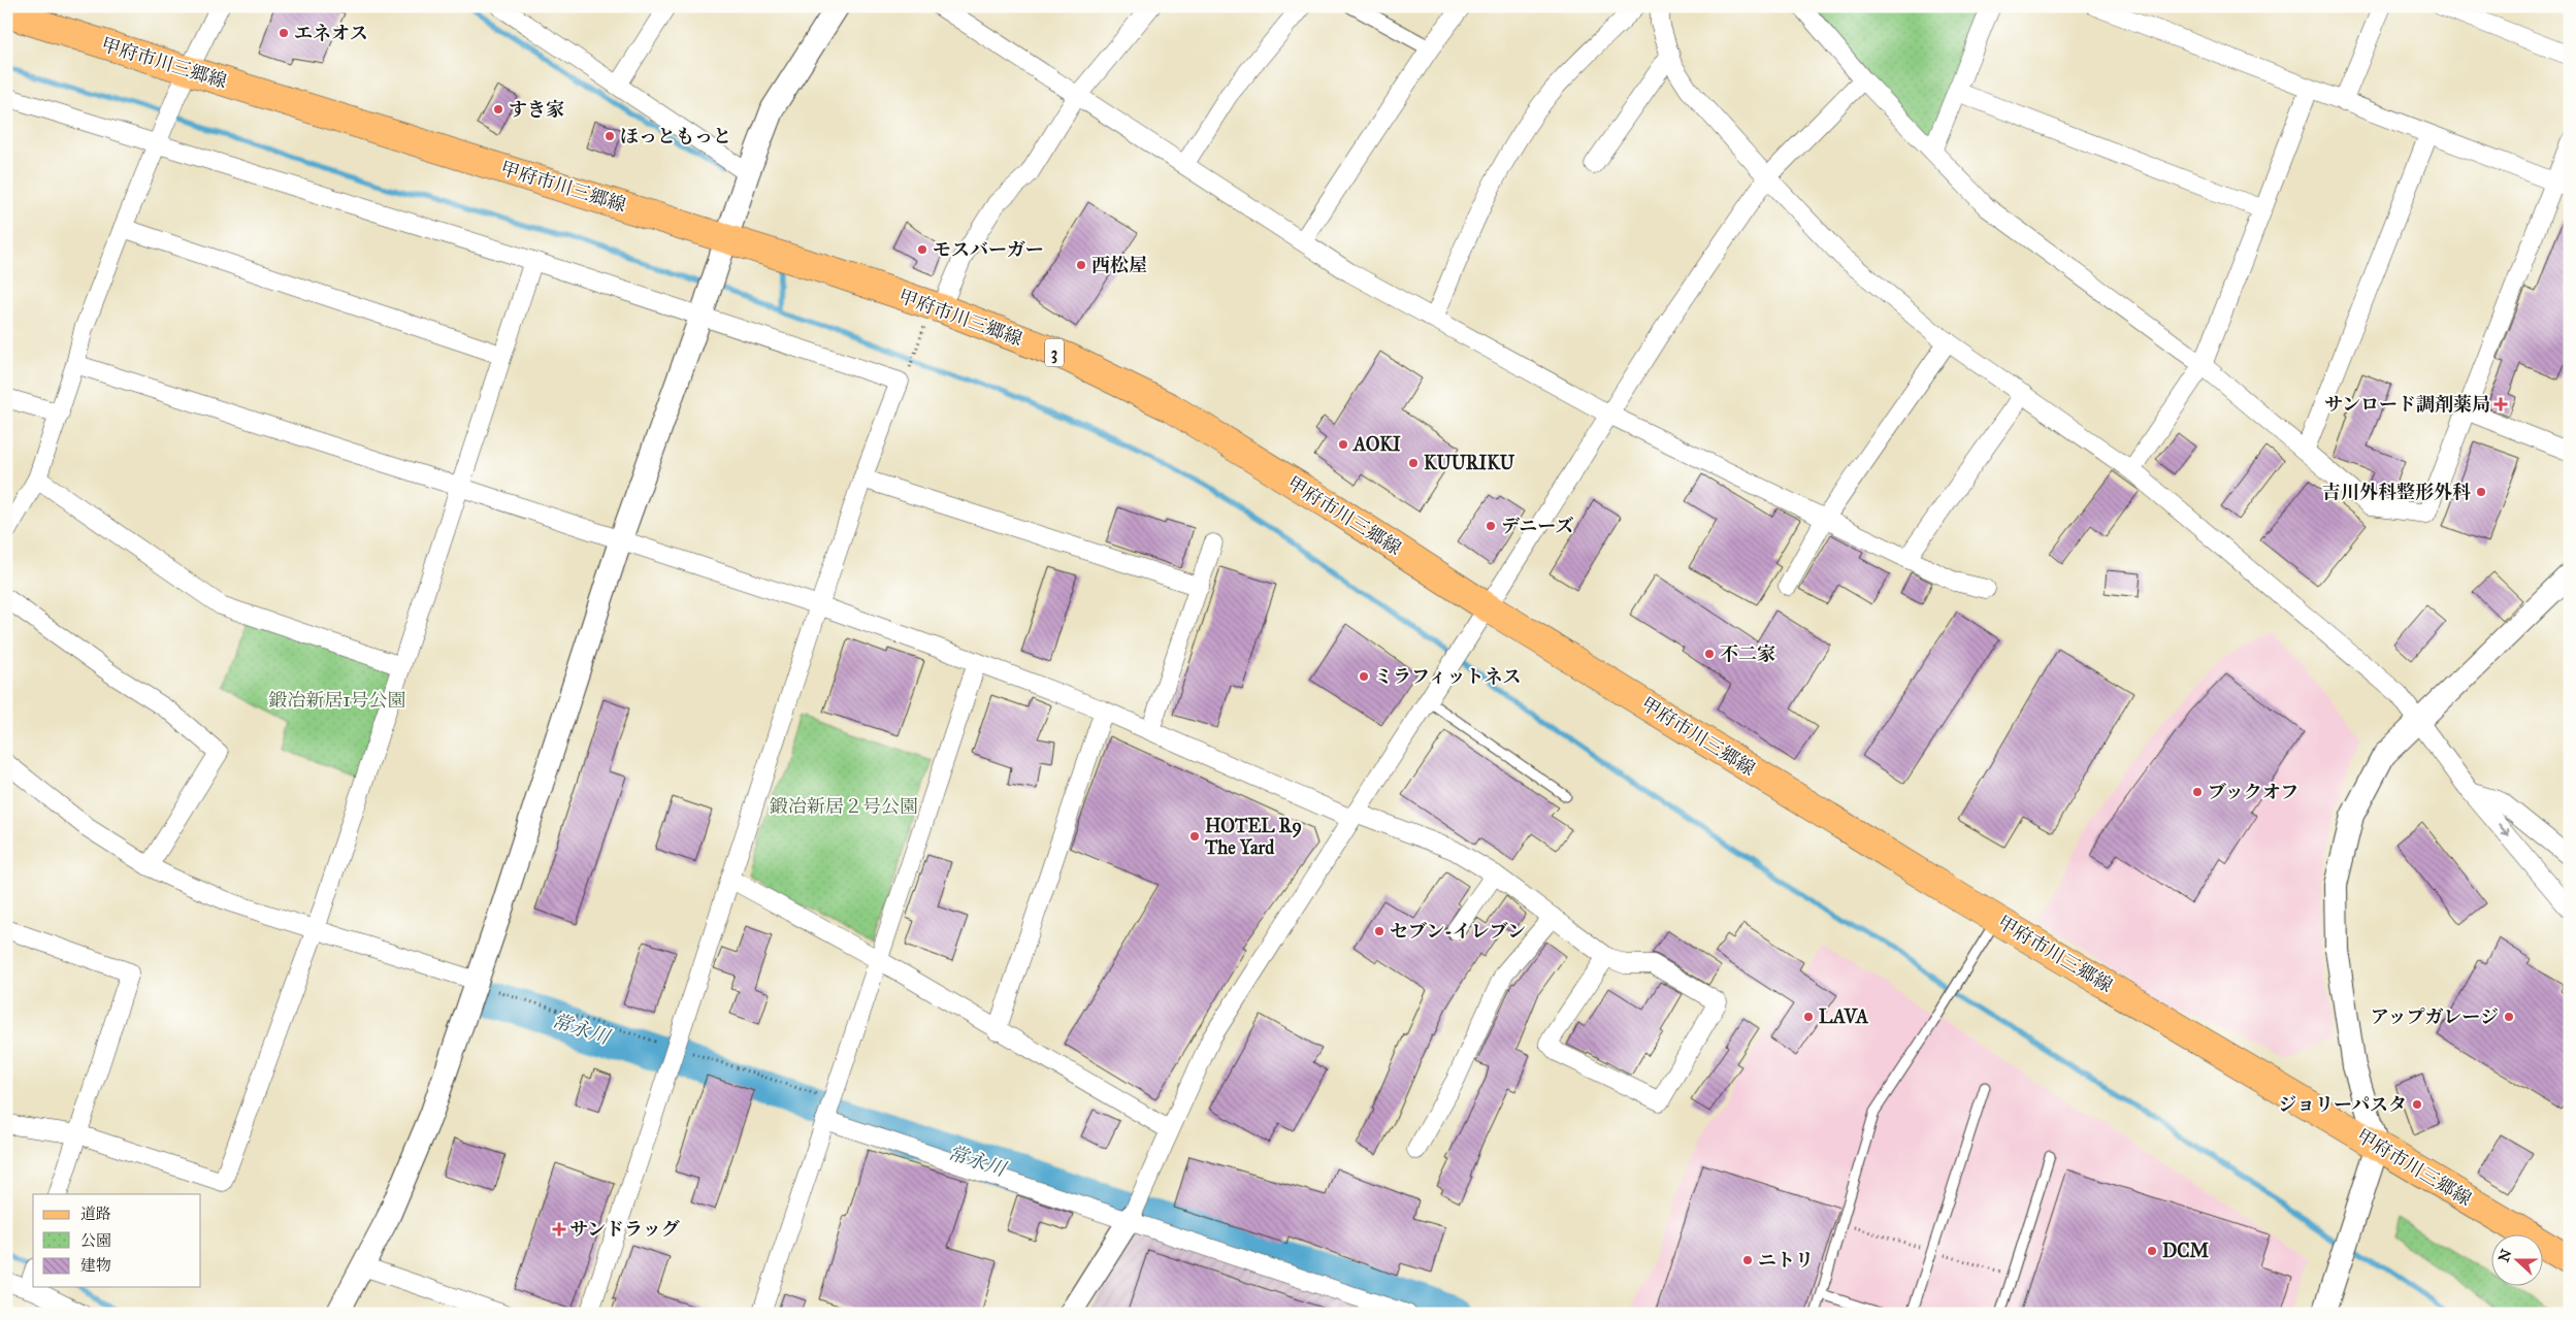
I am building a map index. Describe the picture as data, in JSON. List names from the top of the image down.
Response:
{
  "streets": {
    "main road": ["甲府市川三郷線", "3"]
  },
  "water": ["常永川"],
  "parks": ["鍛冶新居1号公園", "鍛冶新居２号公園"],
  "places": {
    "other": [
      "エネオス",
      "すき家",
      "ほっともっと",
      "モスバーガー",
      "西松屋",
      "AOKI",
      "KUURIKU",
      "吉川外科整形外科",
      "デニーズ",
      "不二家",
      "ミラフィットネス",
      "ブックオフ",
      "HOTEL R9 The Yard",
      "セブン-イレブン",
      "LAVA",
      "アップガレージ",
      "ジョリーパスタ",
      "DCM",
      "ニトリ"
    ],
    "health": ["サンロード調剤薬局", "サンドラッグ"]
  },
  "legend": ["道路", "公園", "建物"],
  "north": "left"
}
